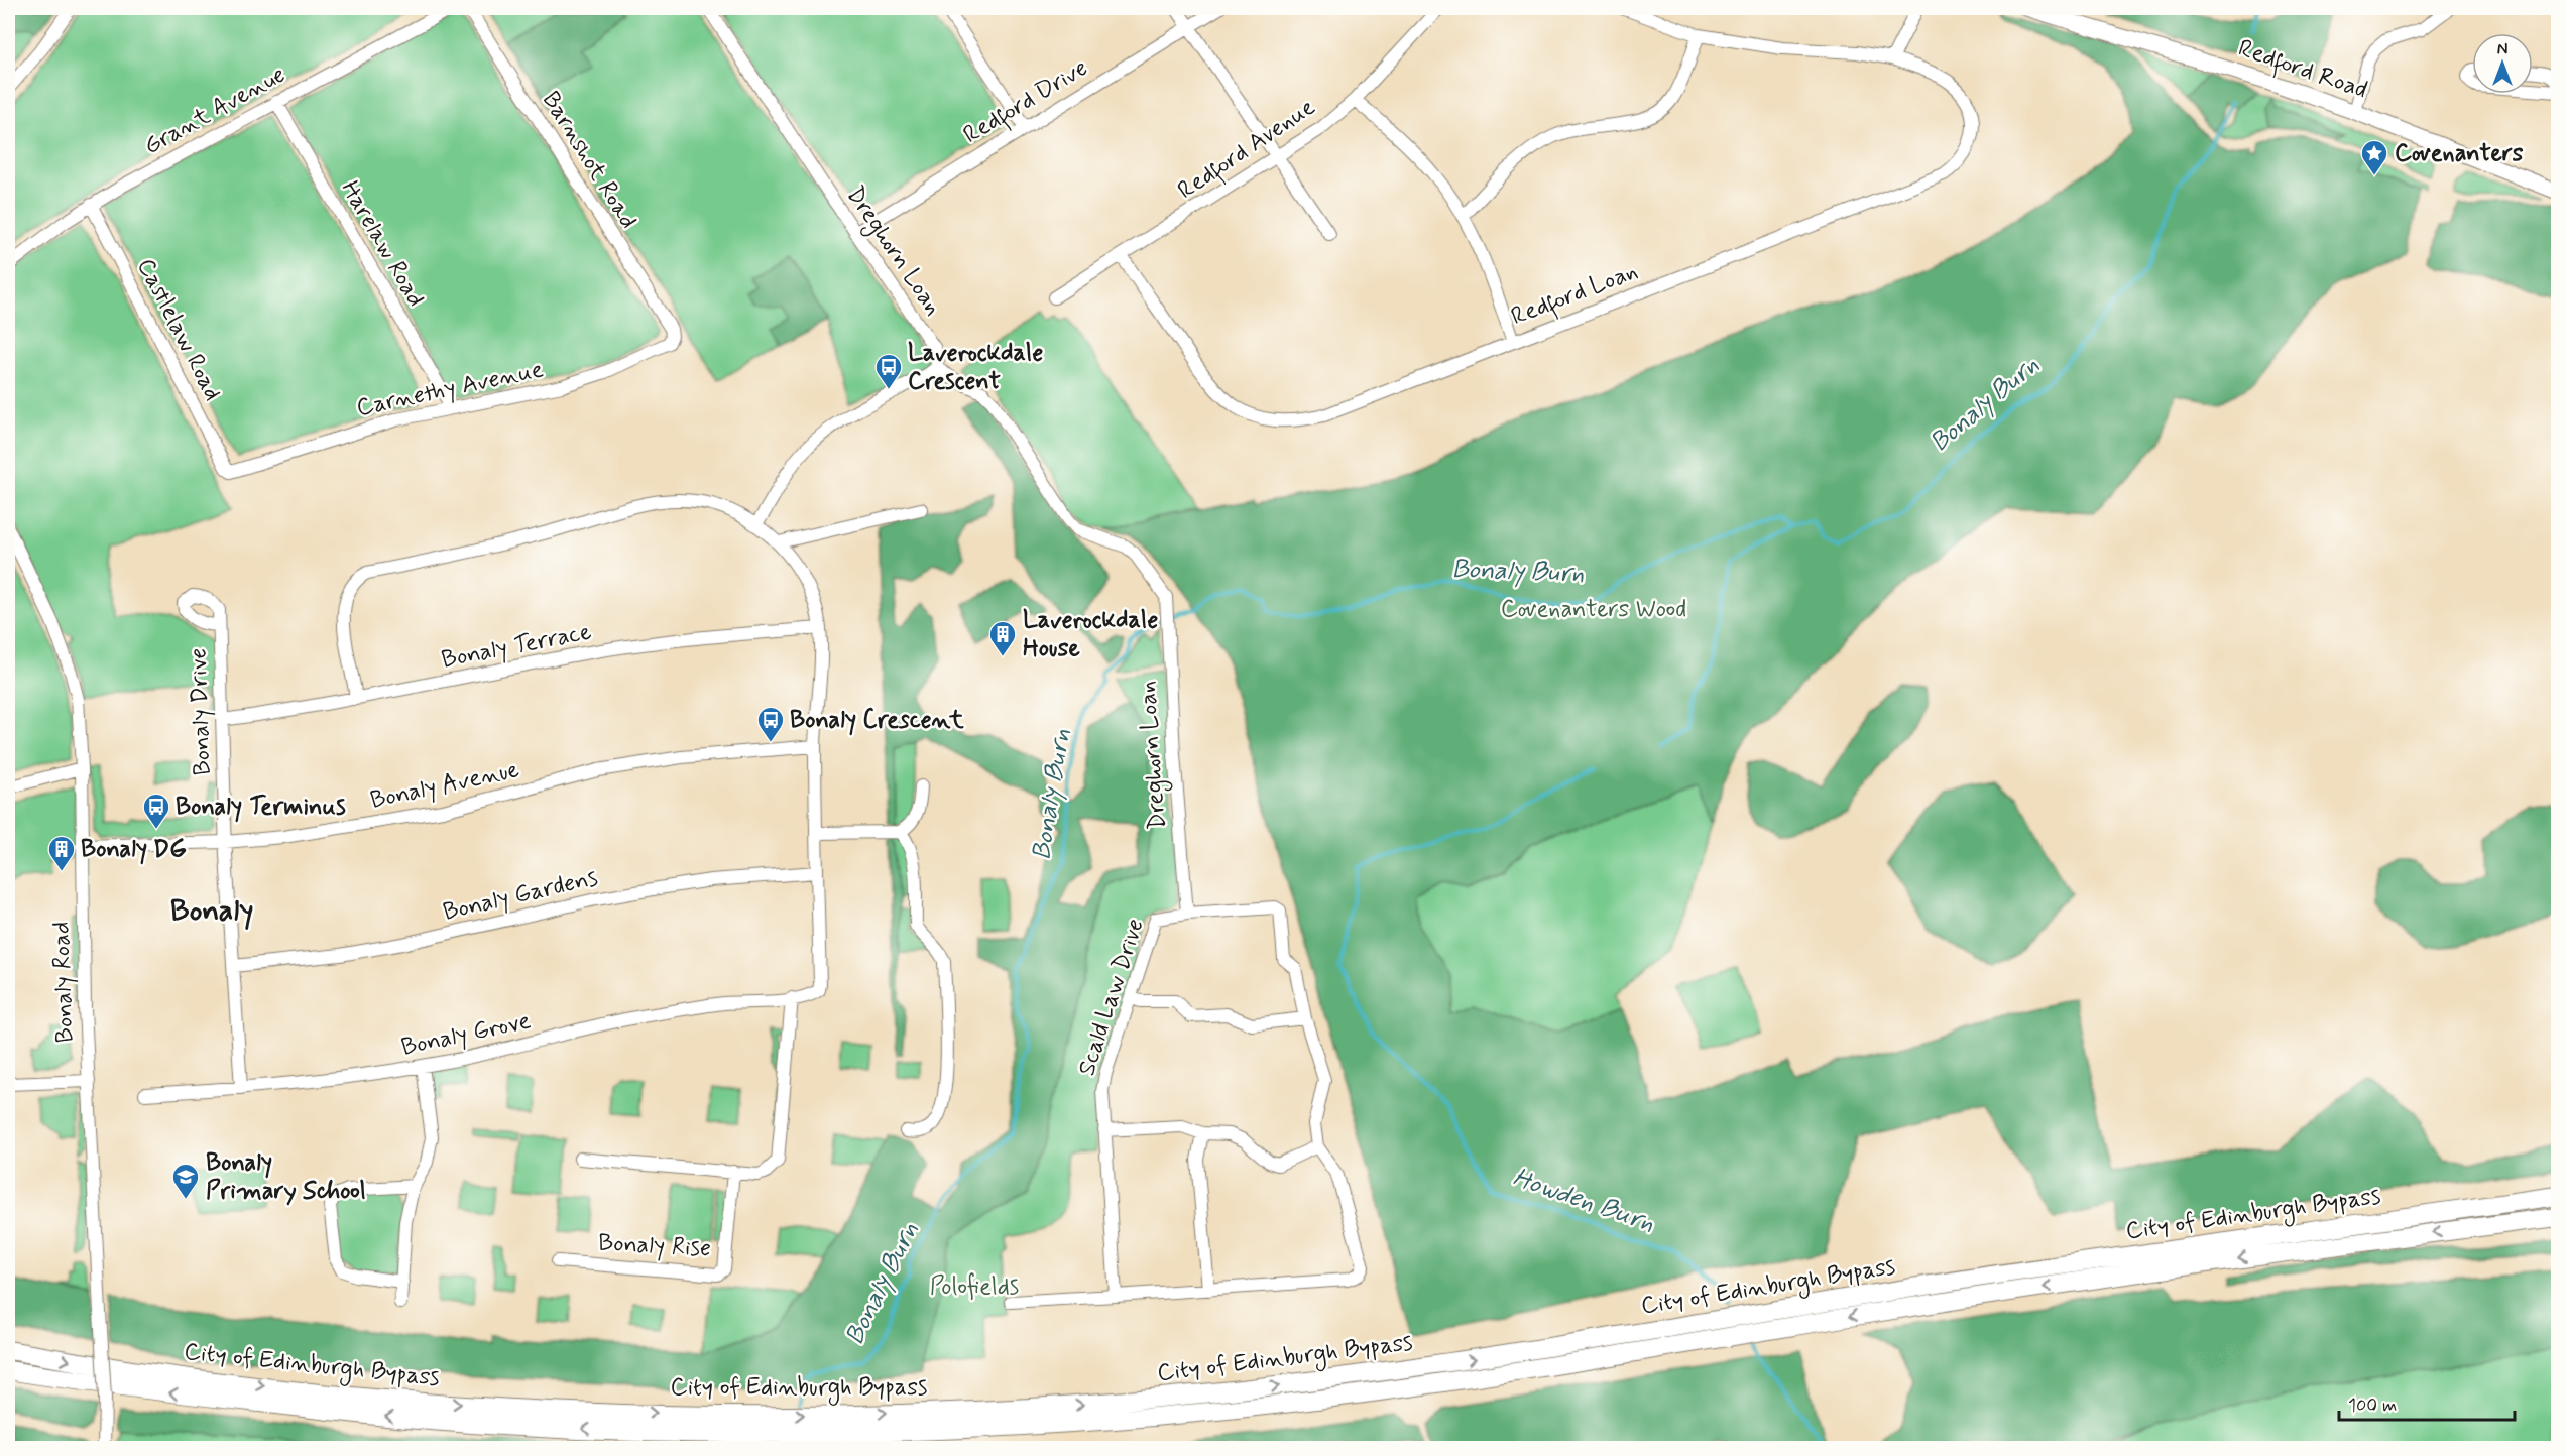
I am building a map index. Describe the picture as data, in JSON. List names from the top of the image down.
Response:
{
  "streets": {
    "highway": ["City of Edinburgh Bypass"],
    "main road": ["Redford Road"],
    "street": [
      "Redford Drive",
      "Grant Avenue",
      "Redford Avenue",
      "Barnshot Road",
      "Harelaw Road",
      "Dreghorn Loan",
      "Redford Loan",
      "Castlelaw Road",
      "Carnethy Avenue",
      "Bonaly Terrace",
      "Bonaly Drive",
      "Bonaly Avenue",
      "Bonaly Gardens",
      "Bonaly Road",
      "Scald Law Drive",
      "Bonaly Grove",
      "Bonaly Rise"
    ]
  },
  "crossings": [
    ["Redford Drive", "Dreghorn Loan"],
    ["Grant Avenue", "Harelaw Road"],
    ["Grant Avenue", "Castlelaw Road"],
    ["Redford Avenue", "Redford Loan"],
    ["Barnshot Road", "Carnethy Avenue"],
    ["Harelaw Road", "Carnethy Avenue"],
    ["Dreghorn Loan", "Scald Law Drive"],
    ["Castlelaw Road", "Carnethy Avenue"],
    ["Bonaly Terrace", "Bonaly Drive"],
    ["Bonaly Drive", "Bonaly Avenue"],
    ["Bonaly Drive", "Bonaly Gardens"],
    ["Bonaly Drive", "Bonaly Grove"],
    ["Bonaly Avenue", "Bonaly Road"]
  ],
  "districts": ["Bonaly"],
  "water": ["Bonaly Burn", "Howden Burn"],
  "parks": ["Covenanters Wood", "Polofields"],
  "places": {
    "place": ["Covenanters"],
    "bus stop": ["Laverockdale Crescent", "Bonaly Crescent", "Bonaly Terminus"],
    "building": ["Laverockdale House", "Bonaly DG"],
    "school or university": ["Bonaly Primary School"]
  },
  "scale_bar": "100 m",
  "north": "top"
}
